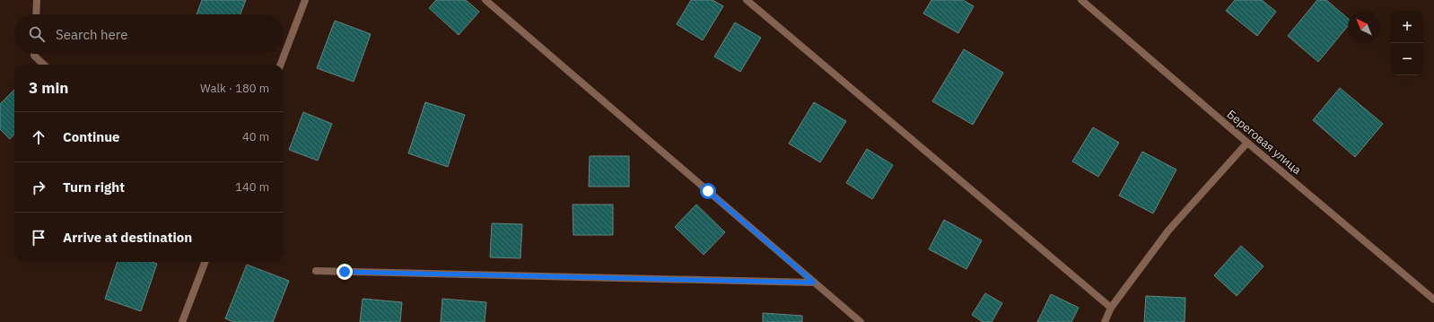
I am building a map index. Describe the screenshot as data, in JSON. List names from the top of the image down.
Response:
{
  "streets": {
    "street": ["Береговая улица"]
  },
  "north": "top left",
  "page": {
    "map_buttons": ["+", "−"],
    "search": "Search here",
    "heading": ["3 min", "Walk · 180 m"],
    "list": [
      ["Continue", "40 m"],
      ["Turn right", "140 m"],
      "Arrive at destination"
    ]
  }
}
